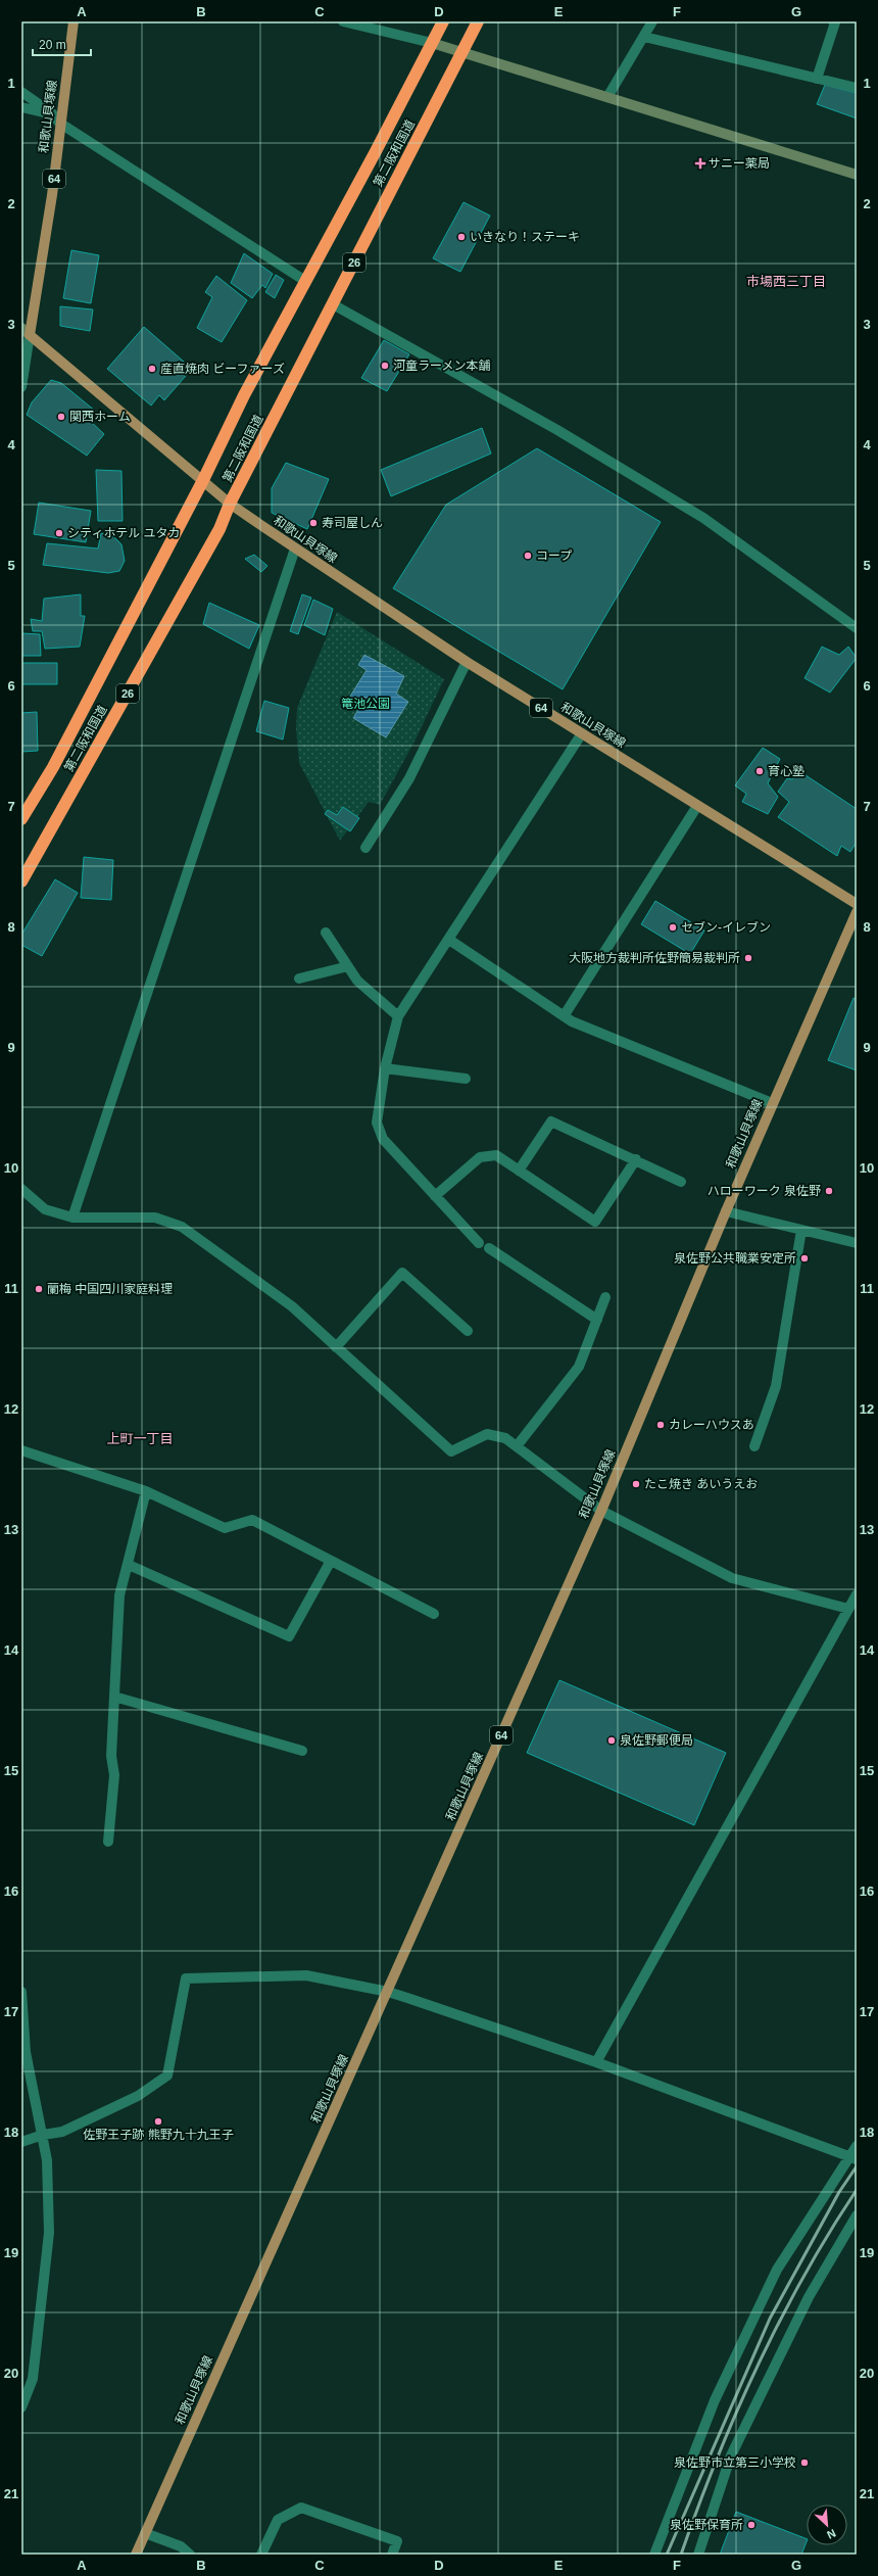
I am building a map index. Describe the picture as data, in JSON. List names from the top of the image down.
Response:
{
  "streets": {
    "highway": ["第二阪和国道", "26"],
    "main road": ["和歌山貝塚線", "64"]
  },
  "crossings": [
    ["和歌山貝塚線", "第二阪和国道"]
  ],
  "districts": ["市場西三丁目", "上町一丁目"],
  "parks": ["篭池公園"],
  "places": {
    "health": ["サニー薬局"],
    "other": [
      "いきなり！ステーキ",
      "河童ラーメン本舗",
      "産直焼肉 ビーファーズ",
      "関西ホーム",
      "寿司屋しん",
      "シティホテル ユタカ",
      "コープ",
      "育心塾",
      "セブン-イレブン",
      "大阪地方裁判所佐野簡易裁判所",
      "ハローワーク 泉佐野",
      "泉佐野公共職業安定所",
      "蘭梅 中国四川家庭料理",
      "カレーハウスあ",
      "たこ焼き あいうえお",
      "泉佐野郵便局",
      "佐野王子跡 熊野九十九王子",
      "泉佐野市立第三小学校",
      "泉佐野保育所"
    ]
  },
  "scale_bar": "20 m",
  "north": "bottom right",
  "grid": {
    "columns": [
      "A",
      "B",
      "C",
      "D",
      "E",
      "F",
      "G"
    ],
    "rows": [
      "1",
      "2",
      "3",
      "4",
      "5",
      "6",
      "7",
      "8",
      "9",
      "10",
      "11",
      "12",
      "13",
      "14",
      "15",
      "16",
      "17",
      "18",
      "19",
      "20",
      "21"
    ]
  }
}
